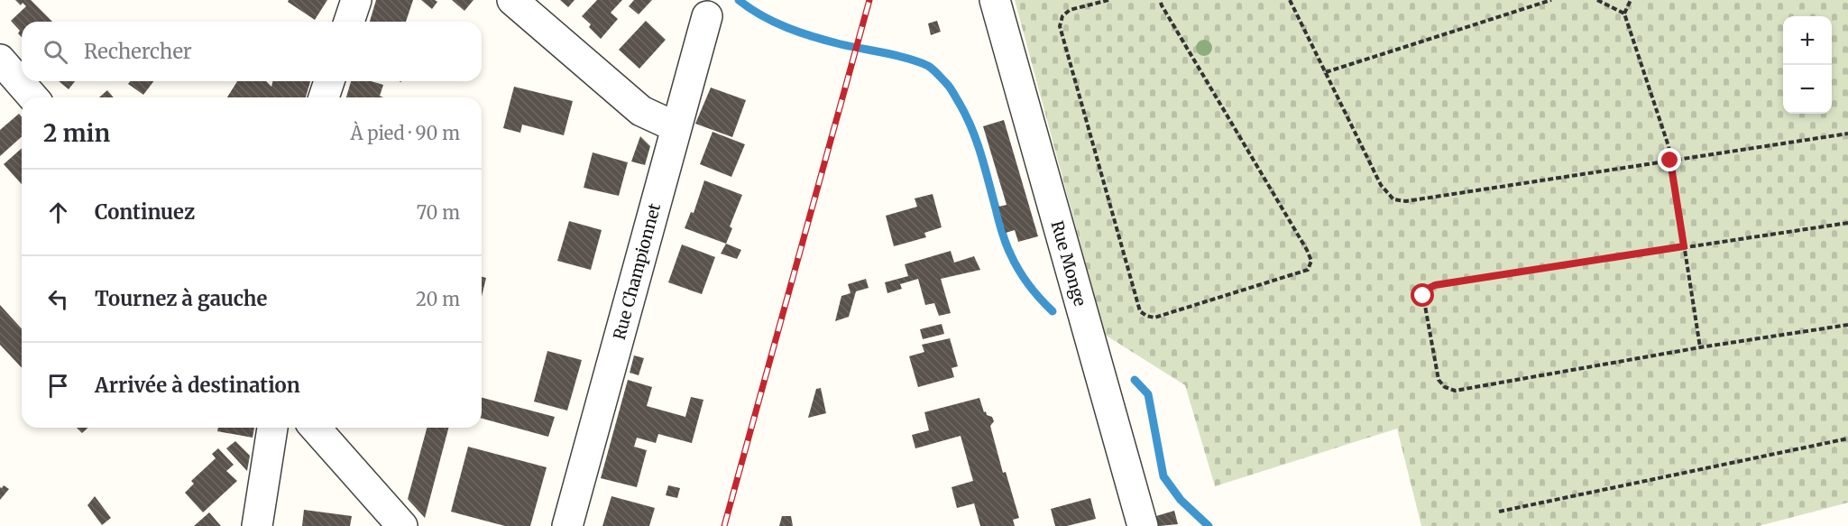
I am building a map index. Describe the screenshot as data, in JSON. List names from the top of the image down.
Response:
{
  "streets": {
    "street": ["Rue Monge", "Rue Championnet"]
  },
  "page": {
    "map_buttons": ["+", "−"],
    "search": "Rechercher",
    "heading": ["2 min", "À pied · 90 m"],
    "list": [
      ["Continuez", "70 m"],
      ["Tournez à gauche", "20 m"],
      "Arrivée à destination"
    ]
  }
}
